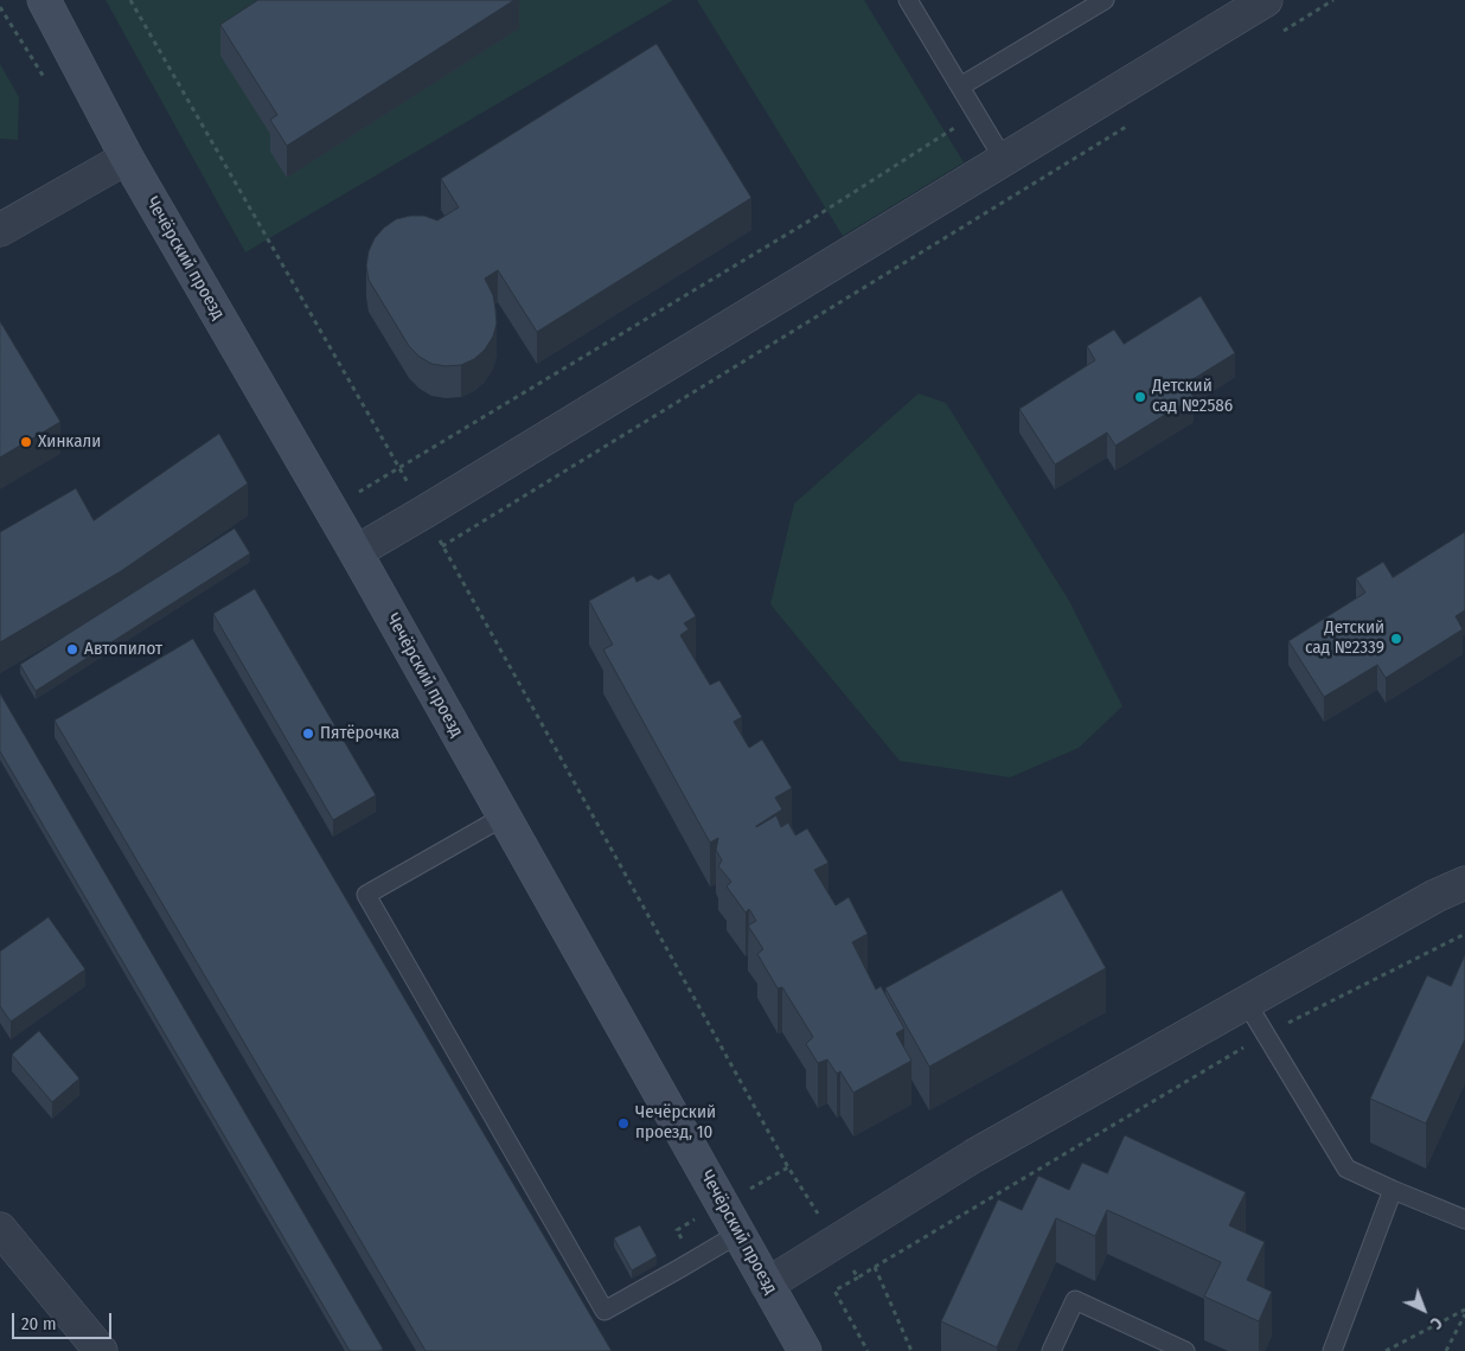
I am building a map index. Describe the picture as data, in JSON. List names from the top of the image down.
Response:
{
  "streets": {
    "main road": ["Чечёрский проезд"]
  },
  "places": [
    "Детский сад №2586",
    "Хинкали",
    "Детский сад №2339",
    "Автопилот",
    "Пятёрочка",
    "Чечёрский проезд, 10"
  ],
  "scale_bar": "20 m",
  "north": "bottom right"
}
